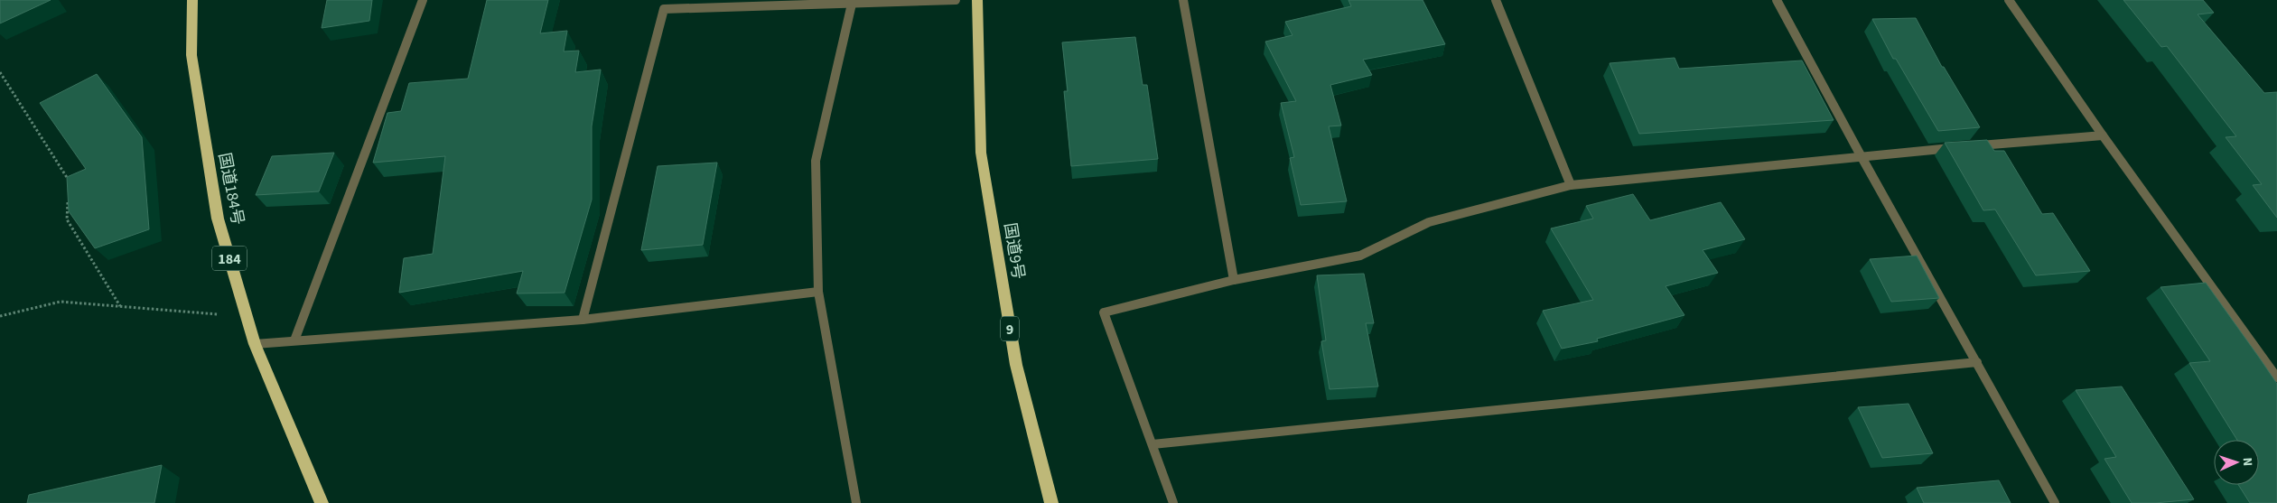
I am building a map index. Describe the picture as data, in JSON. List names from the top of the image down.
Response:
{
  "streets": {
    "highway": [
      "国道184号",
      "国道9号",
      "184",
      "9"
    ]
  },
  "north": "right"
}
